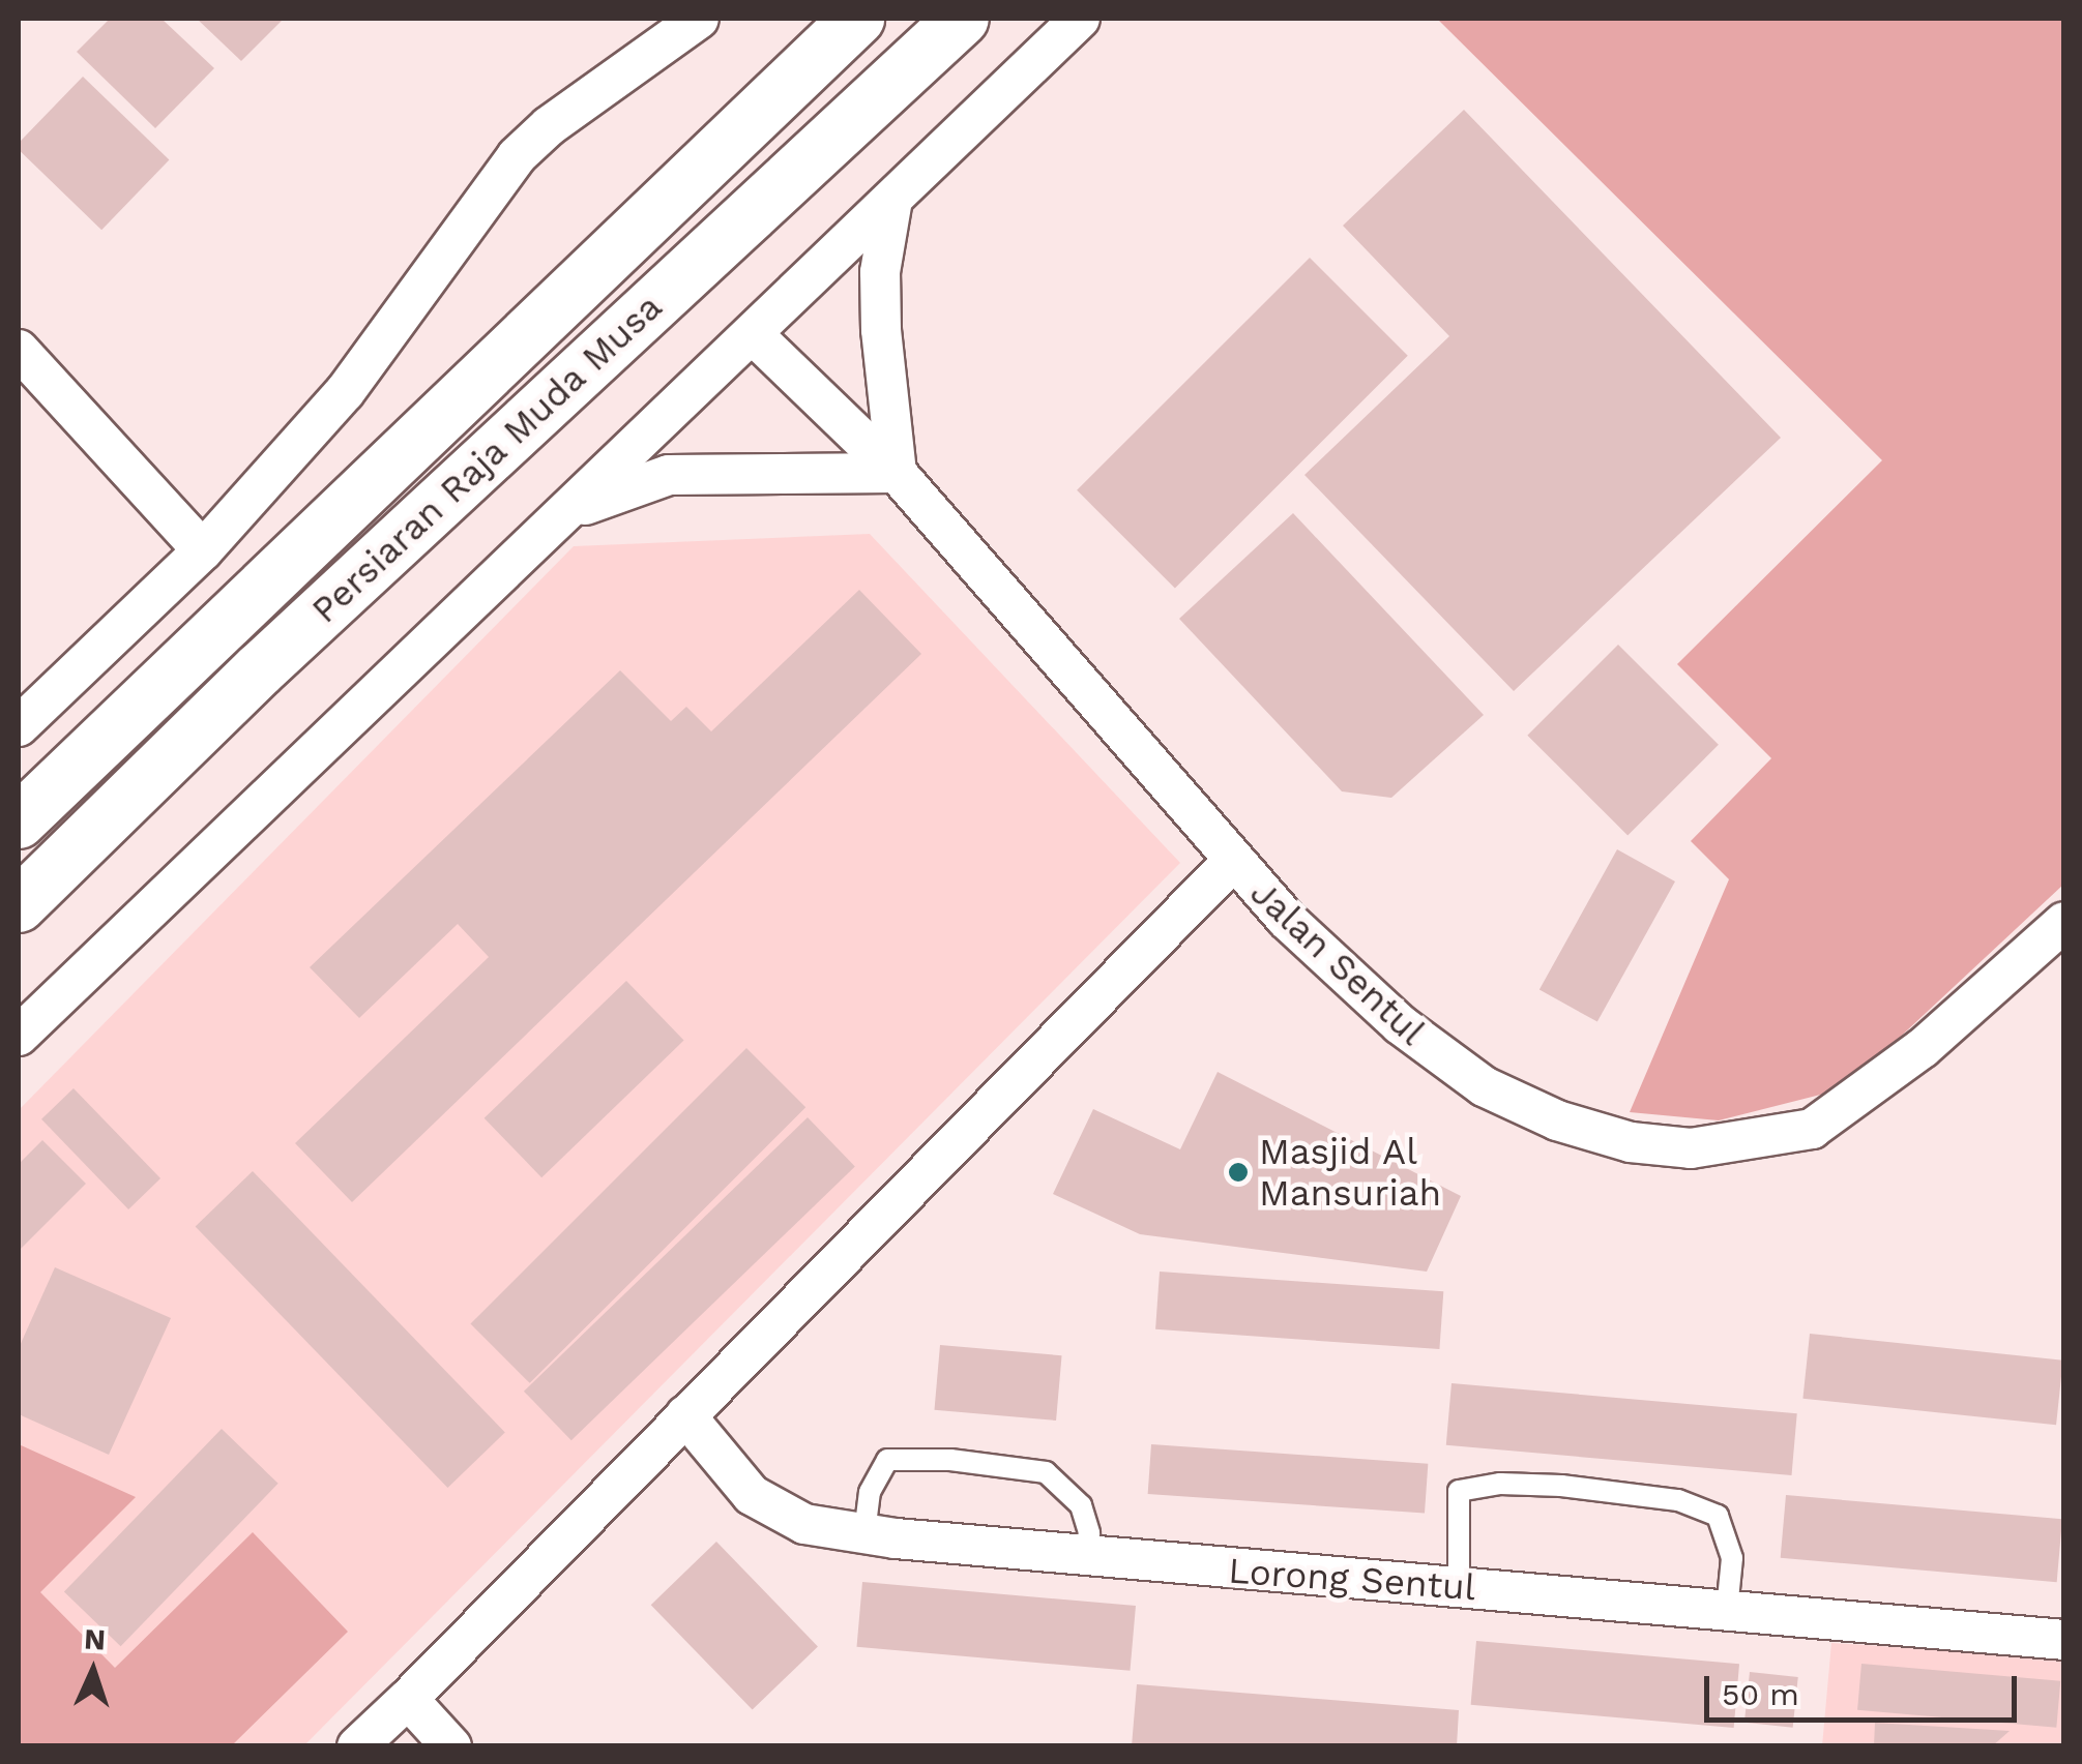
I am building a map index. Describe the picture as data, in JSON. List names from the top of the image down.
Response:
{
  "streets": {
    "main road": ["Persiaran Raja Muda Musa"],
    "street": ["Jalan Sentul", "Lorong Sentul"]
  },
  "places": ["Masjid Al Mansuriah"],
  "scale_bar": "50 m",
  "north": "top"
}
